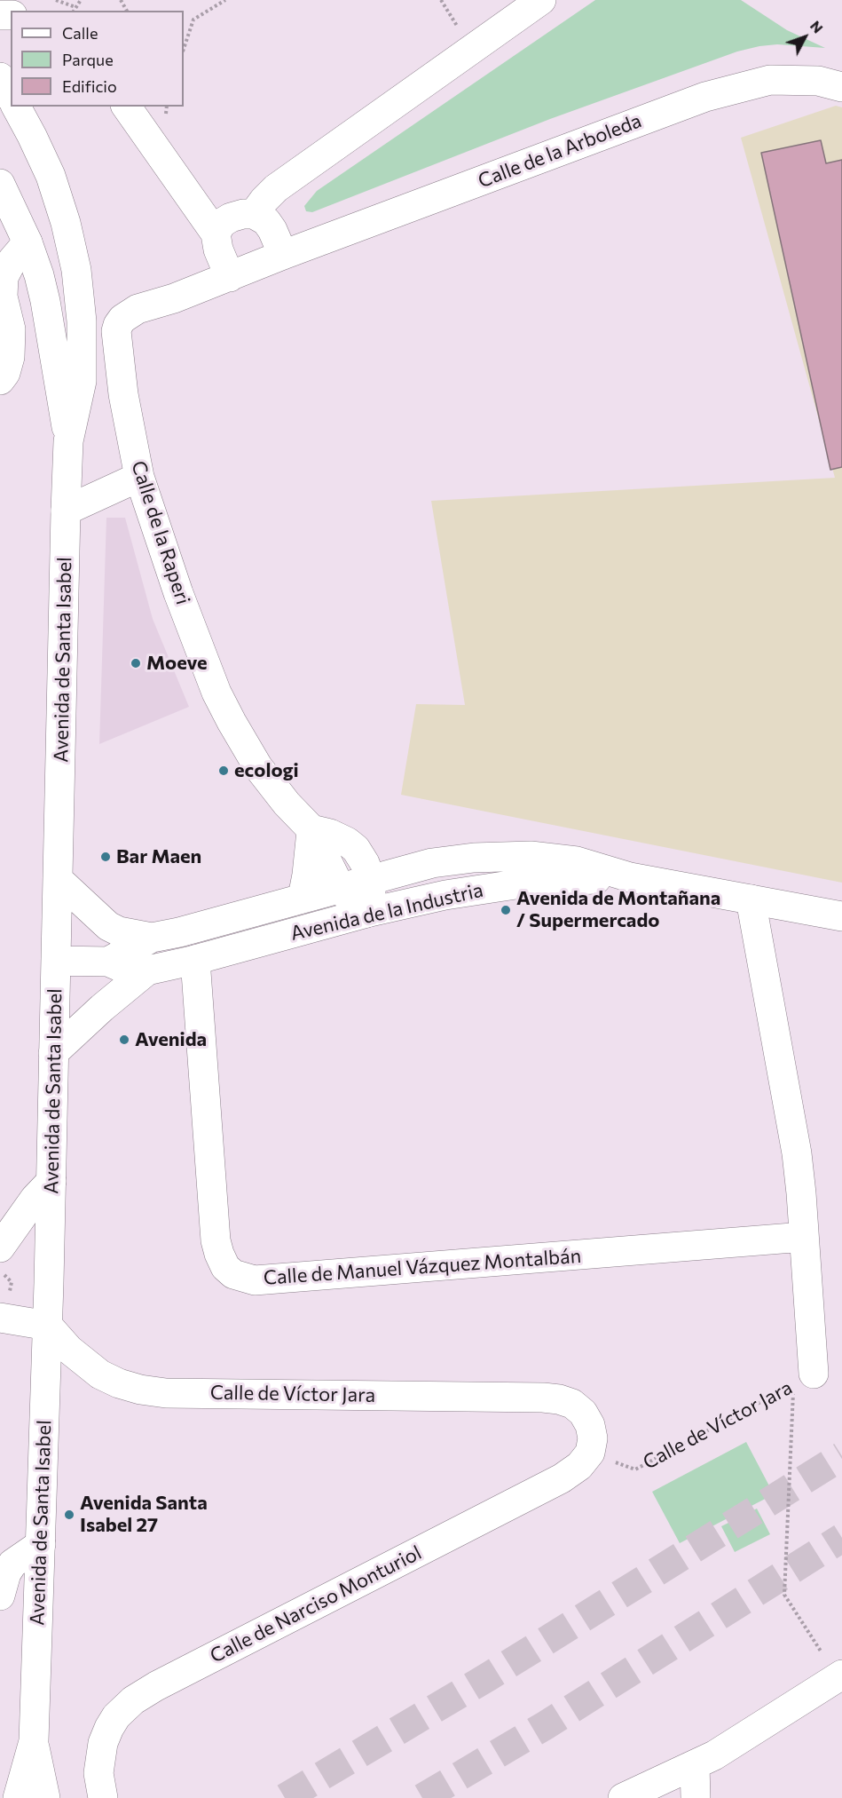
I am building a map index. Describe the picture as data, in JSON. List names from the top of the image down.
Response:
{
  "streets": {
    "street": [
      "Calle de la Arboleda",
      "Calle de la Raperi",
      "Avenida de Santa Isabel",
      "Avenida de la Industria",
      "Calle de Manuel Vázquez Montalbán",
      "Calle de Víctor Jara",
      "Calle de Narciso Monturiol"
    ]
  },
  "crossings": [
    ["Calle de la Arboleda", "Calle de la Raperi"],
    ["Calle de la Raperi", "Avenida de la Industria"],
    ["Avenida de Santa Isabel", "Avenida de la Industria"],
    ["Avenida de Santa Isabel", "Calle de Víctor Jara"],
    ["Avenida de la Industria", "Calle de Manuel Vázquez Montalbán"],
    ["Avenida de la Industria", "Calle de Víctor Jara"],
    ["Calle de Manuel Vázquez Montalbán", "Calle de Víctor Jara"],
    ["Calle de Víctor Jara", "Calle de Narciso Monturiol"]
  ],
  "places": [
    "Moeve",
    "ecologi",
    "Bar Maen",
    "Avenida de Montañana / Supermercado",
    "Avenida",
    "Avenida Santa Isabel 27"
  ],
  "legend": ["Calle", "Parque", "Edificio"],
  "north": "top right"
}
